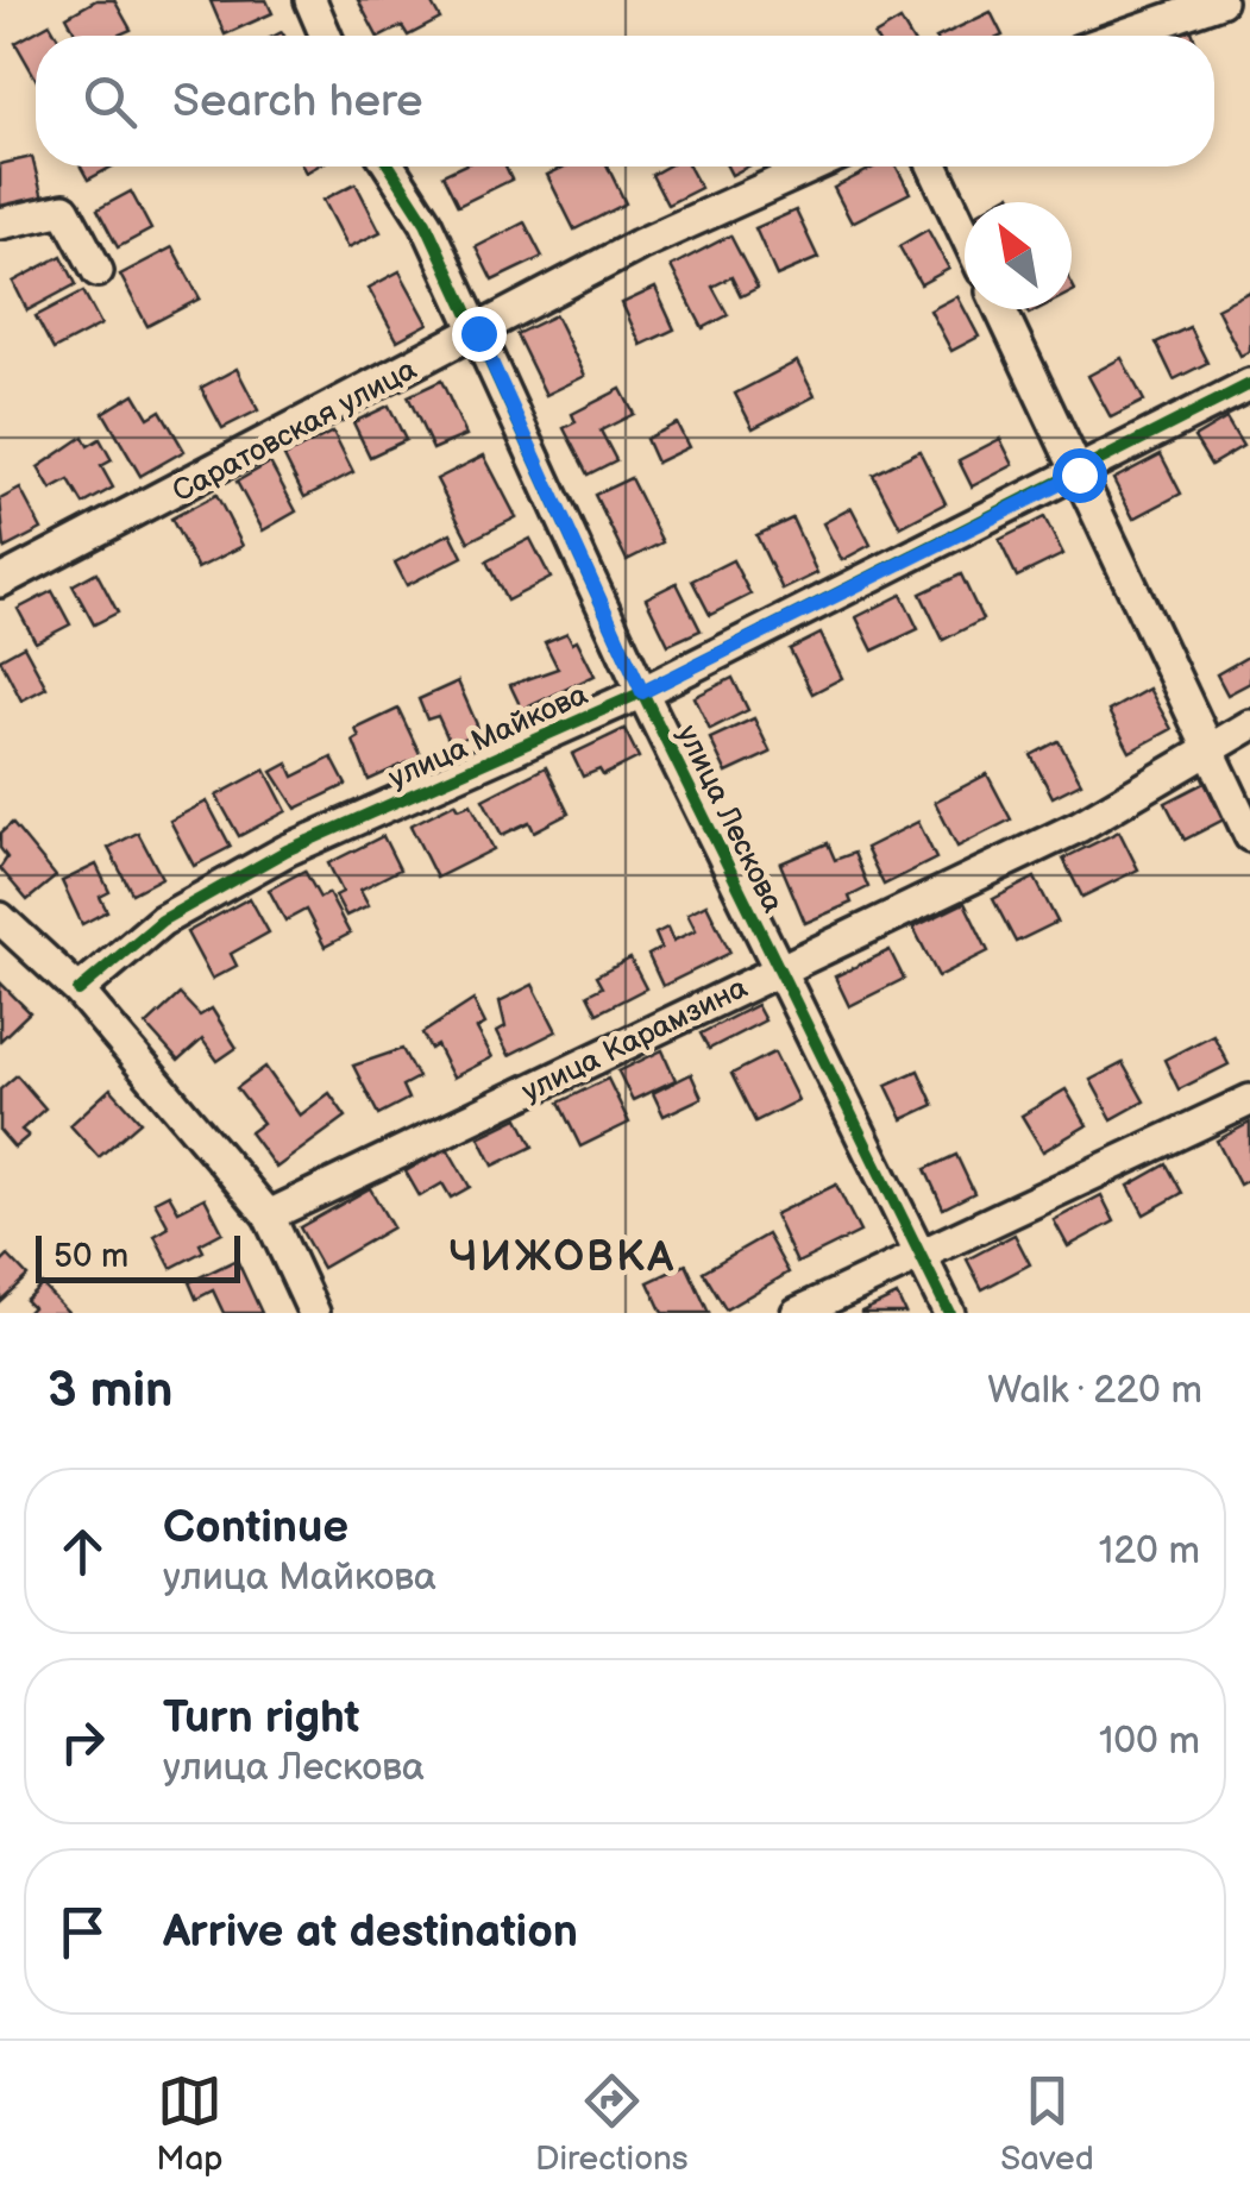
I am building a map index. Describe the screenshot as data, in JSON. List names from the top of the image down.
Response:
{
  "streets": {
    "street": [
      "Саратовская улица",
      "улица Майкова",
      "улица Лескова",
      "улица Карамзина"
    ]
  },
  "crossings": [
    ["Саратовская улица", "улица Лескова"],
    ["улица Майкова", "улица Лескова"],
    ["улица Лескова", "улица Карамзина"]
  ],
  "districts": ["ЧИЖОВКА"],
  "scale_bar": "50 m",
  "north": "top left",
  "page": {
    "search": "Search here",
    "scale": "50 m",
    "heading": ["3 min", "Walk · 220 m"],
    "list": [
      ["Continue", "улица Майкова", "120 m"],
      ["Turn right", "улица Лескова", "100 m"],
      "Arrive at destination"
    ],
    "nav": ["Map", "Directions", "Saved"]
  }
}
